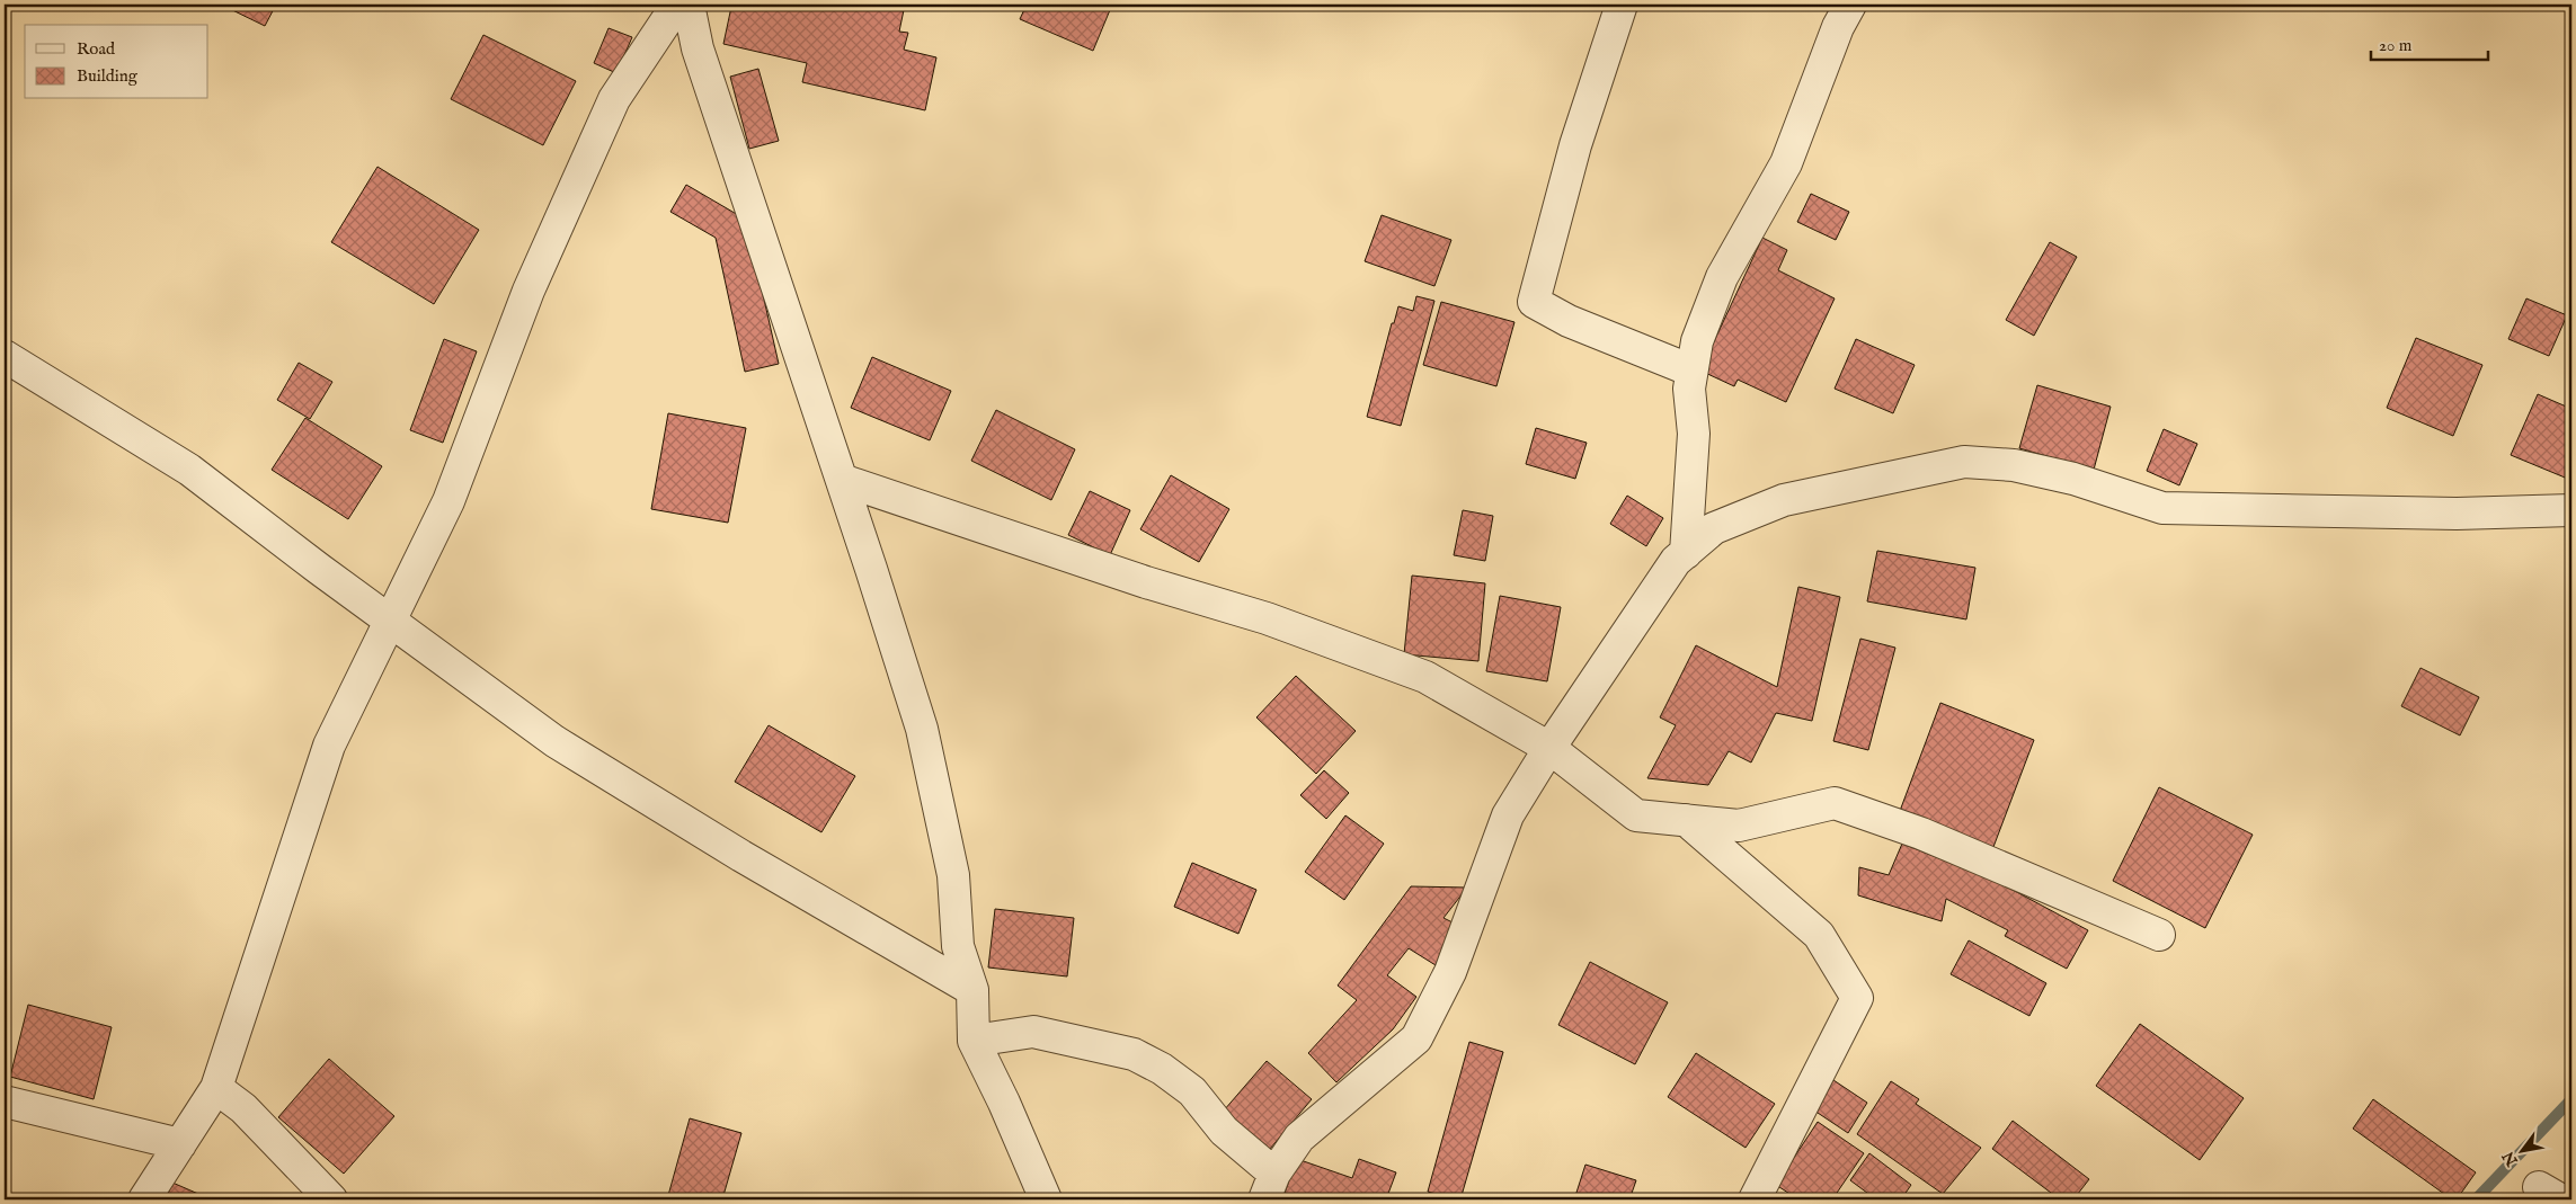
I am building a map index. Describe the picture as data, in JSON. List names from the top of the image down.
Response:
{
  "legend": ["Road", "Building"],
  "scale_bar": "20 m",
  "north": "bottom left"
}
